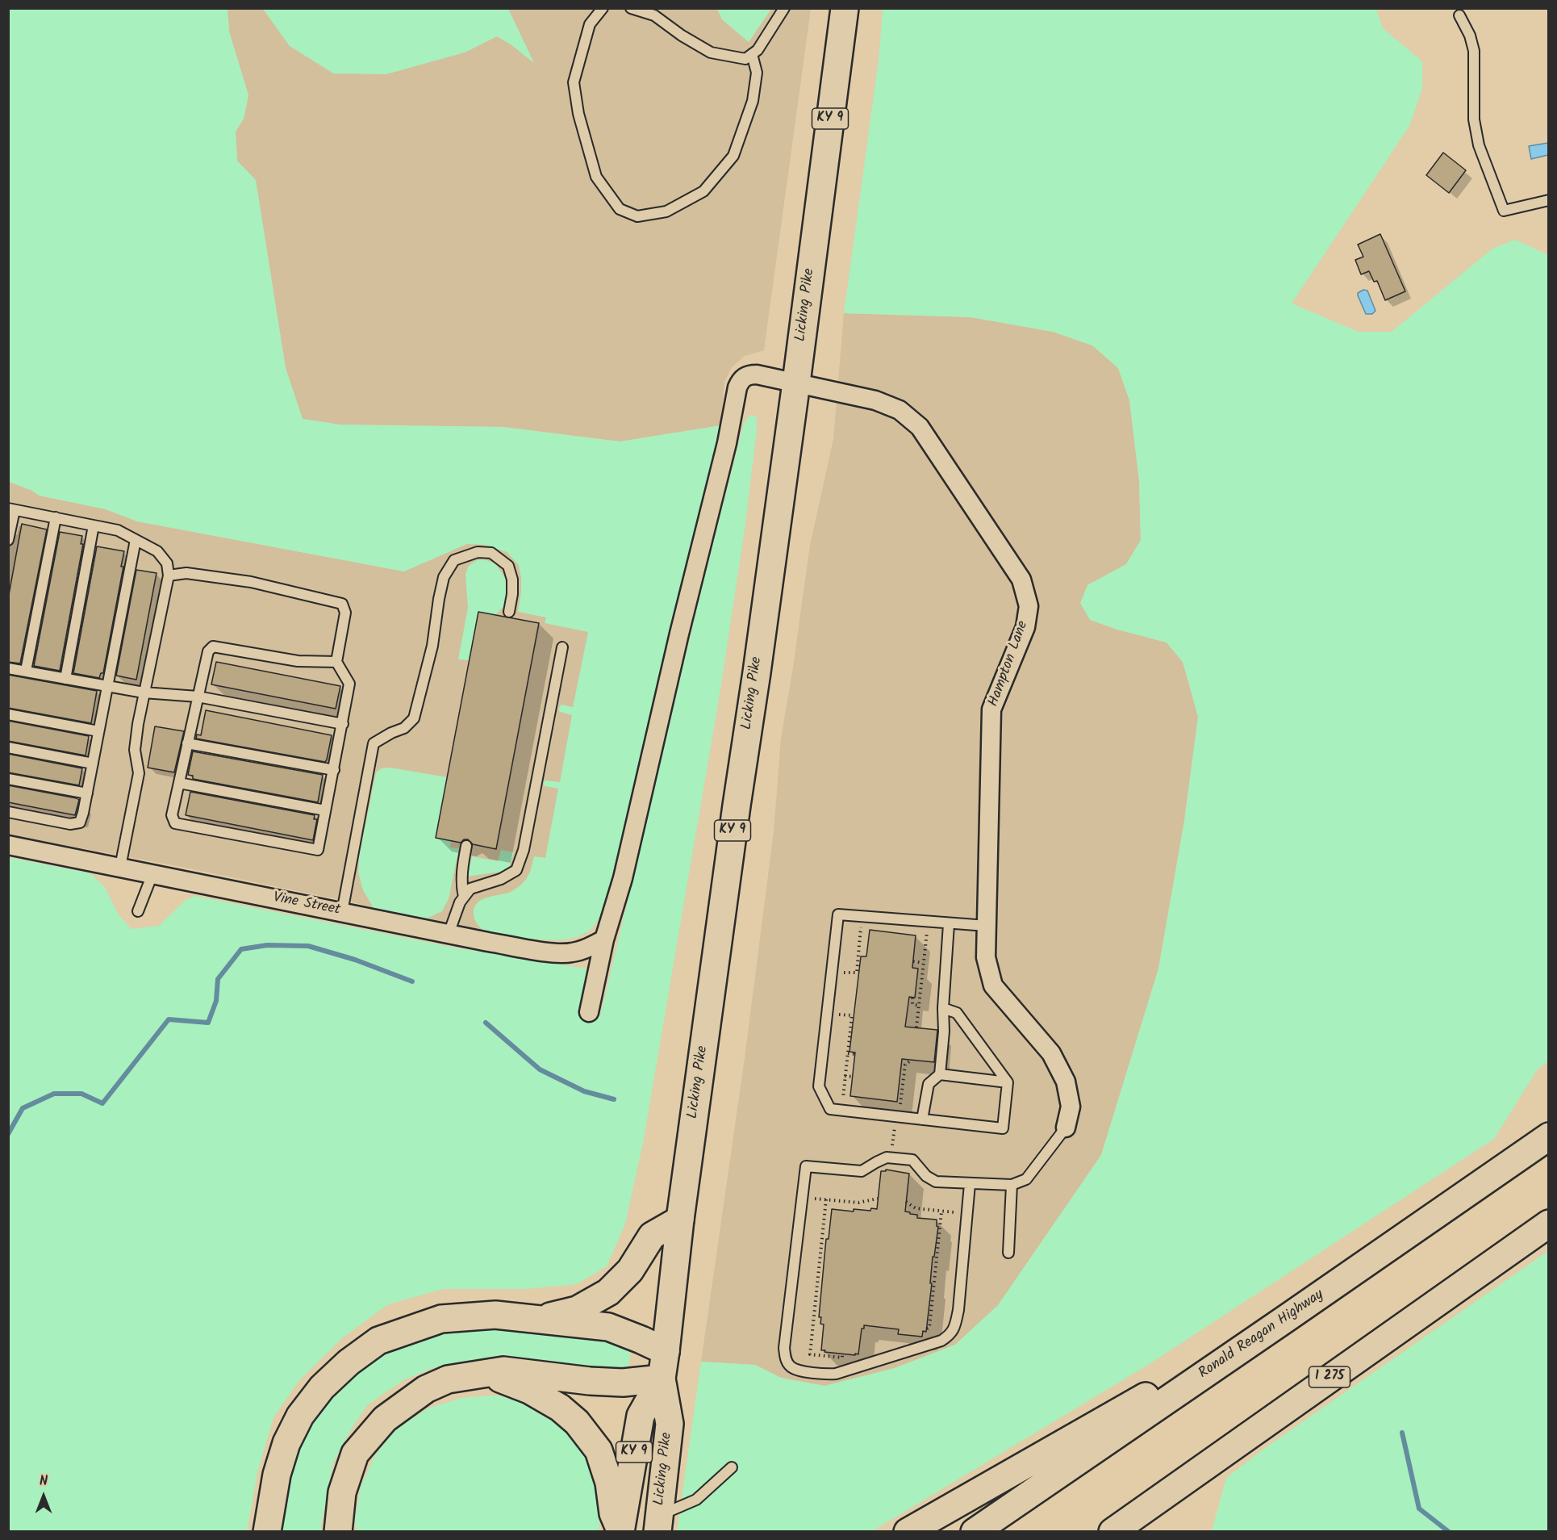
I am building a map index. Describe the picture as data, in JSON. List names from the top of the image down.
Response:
{
  "streets": {
    "main road": [
      "KY 9",
      "Licking Pike",
      "Ronald Reagan Highway",
      "I 275"
    ],
    "street": ["Hampton Lane", "Vine Street"]
  },
  "crossings": [
    ["Licking Pike", "Hampton Lane"],
    ["Hampton Lane", "Vine Street"]
  ],
  "north": "top"
}
